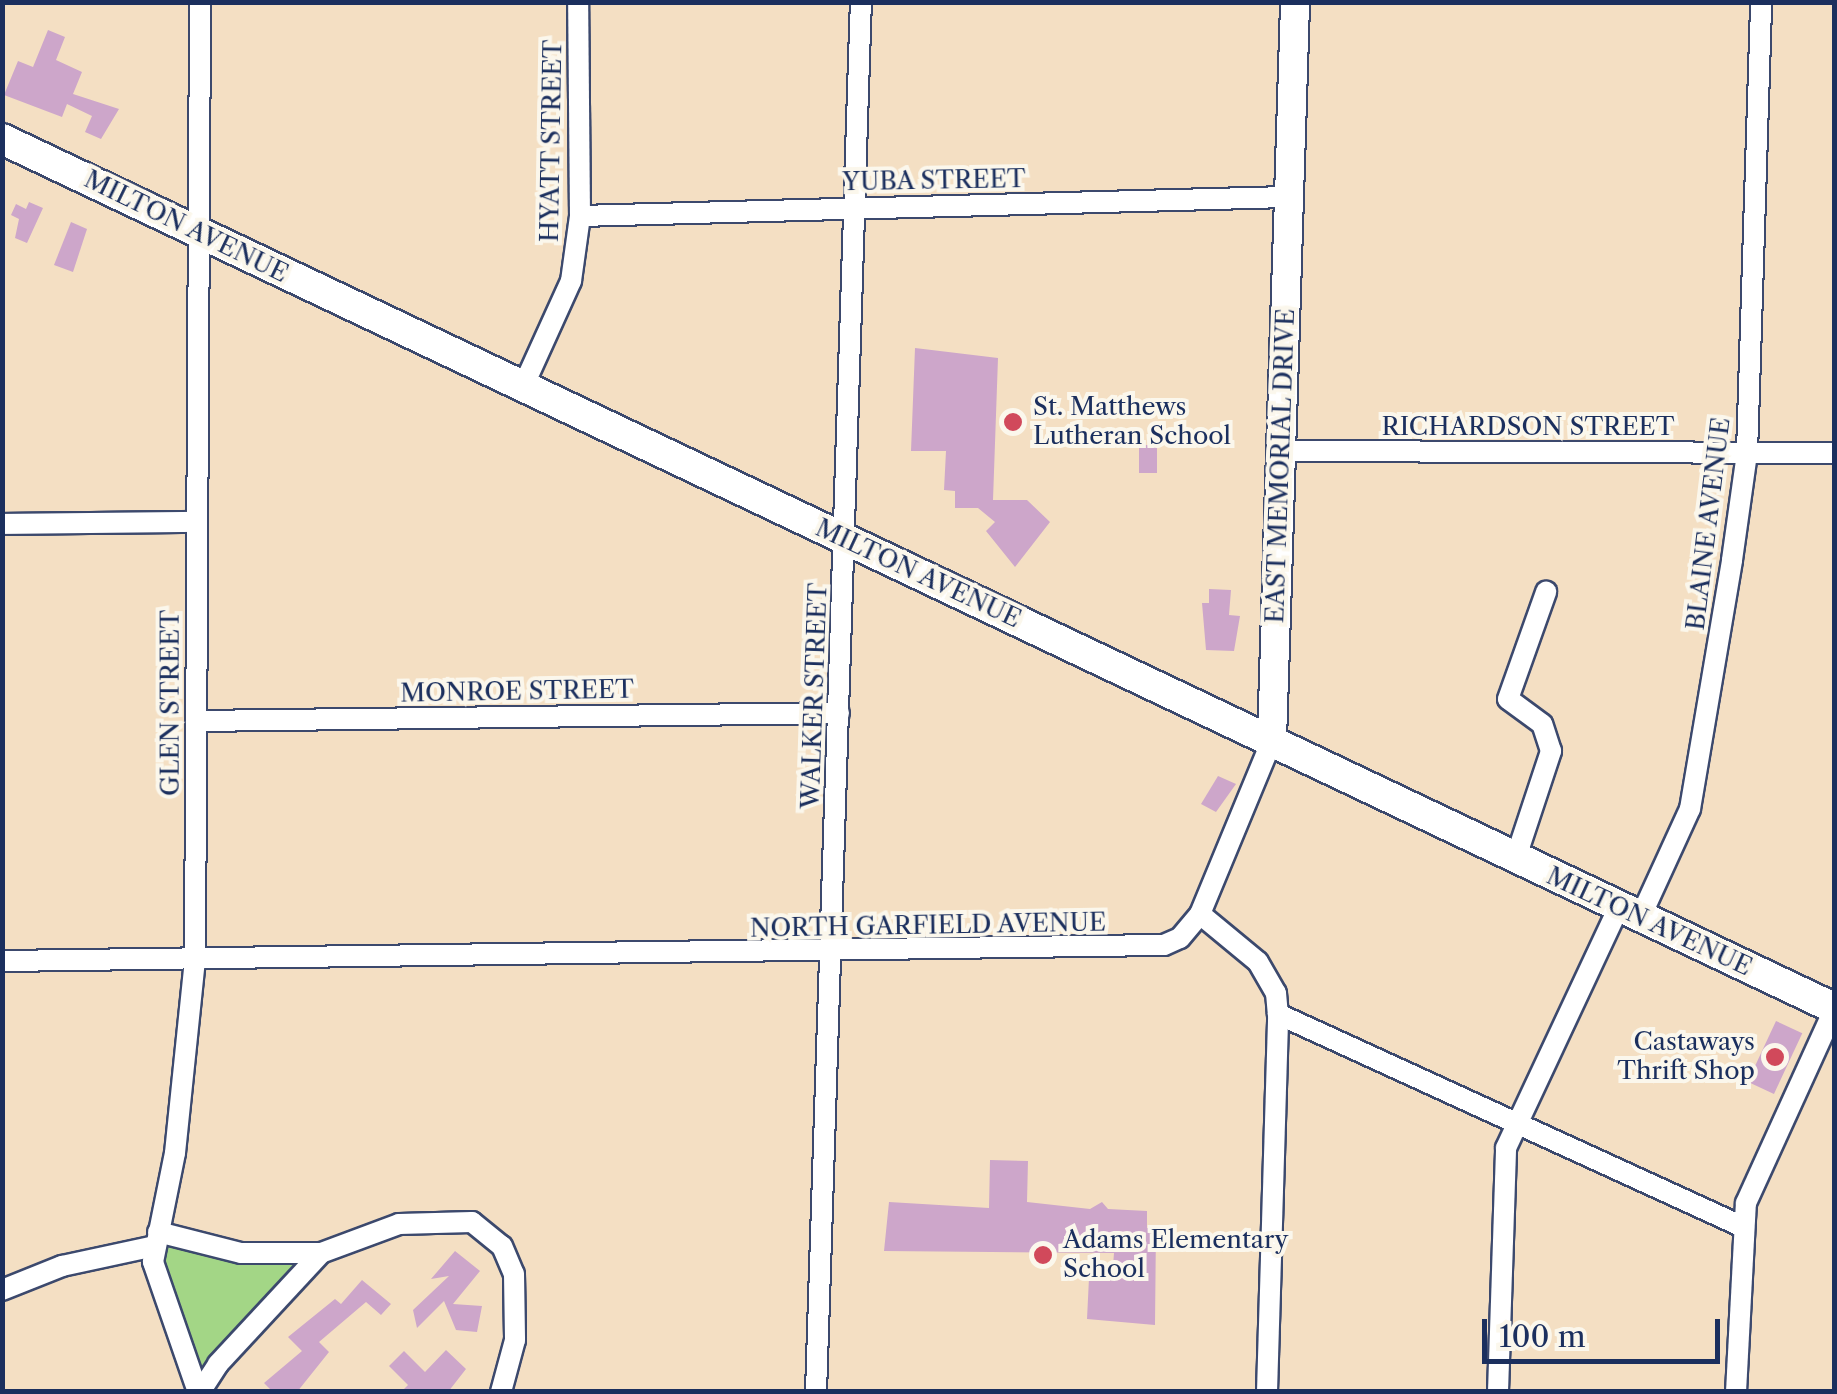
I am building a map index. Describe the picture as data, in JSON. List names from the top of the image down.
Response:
{
  "streets": {
    "main road": ["MILTON AVENUE", "EAST MEMORIAL DRIVE"],
    "street": [
      "HYATT STREET",
      "YUBA STREET",
      "RICHARDSON STREET",
      "BLAINE AVENUE",
      "MONROE STREET",
      "WALKER STREET",
      "GLEN STREET",
      "NORTH GARFIELD AVENUE"
    ]
  },
  "crossings": [
    ["HYATT STREET", "YUBA STREET"],
    ["HYATT STREET", "MILTON AVENUE"],
    ["YUBA STREET", "EAST MEMORIAL DRIVE"],
    ["YUBA STREET", "WALKER STREET"],
    ["MILTON AVENUE", "EAST MEMORIAL DRIVE"],
    ["MILTON AVENUE", "BLAINE AVENUE"],
    ["MILTON AVENUE", "WALKER STREET"],
    ["MILTON AVENUE", "GLEN STREET"],
    ["RICHARDSON STREET", "EAST MEMORIAL DRIVE"],
    ["RICHARDSON STREET", "BLAINE AVENUE"],
    ["EAST MEMORIAL DRIVE", "NORTH GARFIELD AVENUE"],
    ["MONROE STREET", "WALKER STREET"],
    ["MONROE STREET", "GLEN STREET"],
    ["WALKER STREET", "NORTH GARFIELD AVENUE"],
    ["GLEN STREET", "NORTH GARFIELD AVENUE"]
  ],
  "places": ["St. Matthews Lutheran School", "Castaways Thrift Shop", "Adams Elementary School"],
  "scale_bar": "100 m"
}
